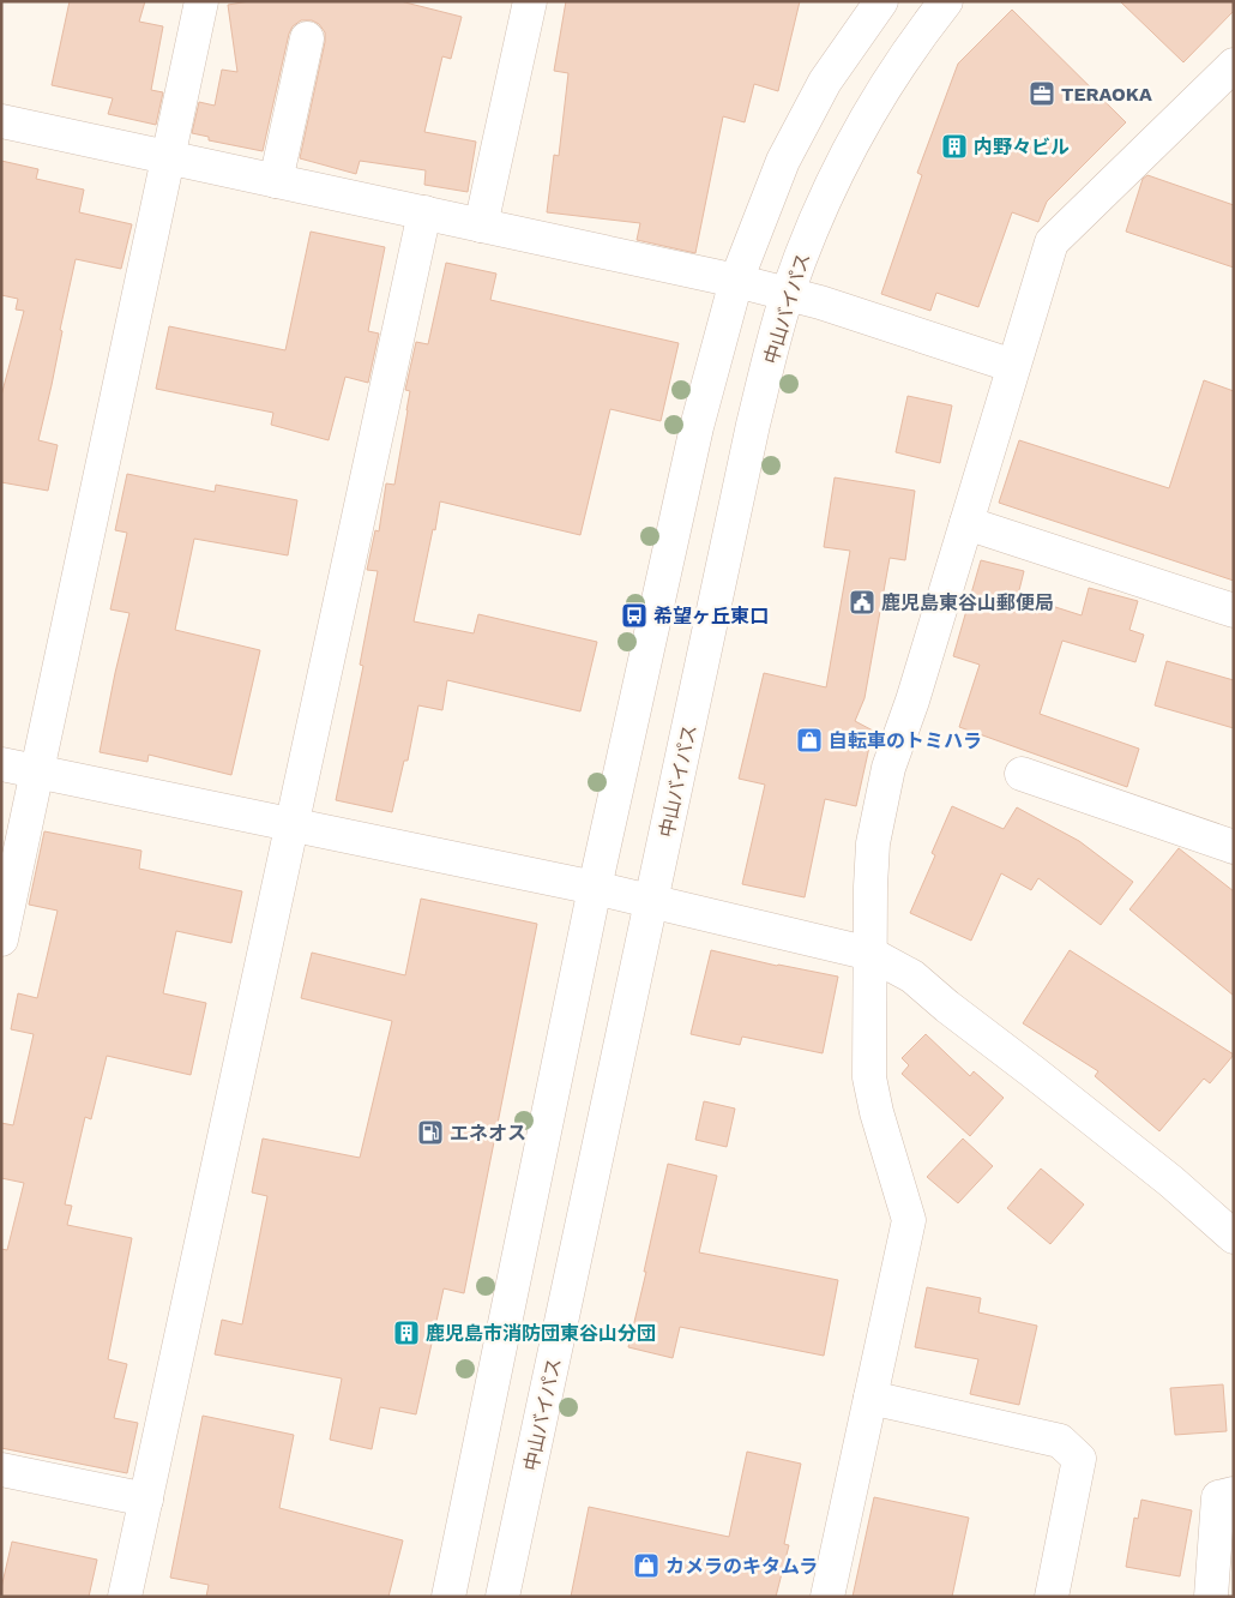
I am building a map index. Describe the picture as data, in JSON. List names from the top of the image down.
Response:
{
  "streets": {
    "street": ["中山バイパス"]
  },
  "places": {
    "office": ["TERAOKA"],
    "building": ["内野々ビル", "鹿児島市消防団東谷山分団"],
    "public building": ["鹿児島東谷山郵便局"],
    "bus stop": ["希望ヶ丘東口"],
    "shop": ["自転車のトミハラ", "カメラのキタムラ"],
    "fuel station": ["エネオス"]
  }
}
